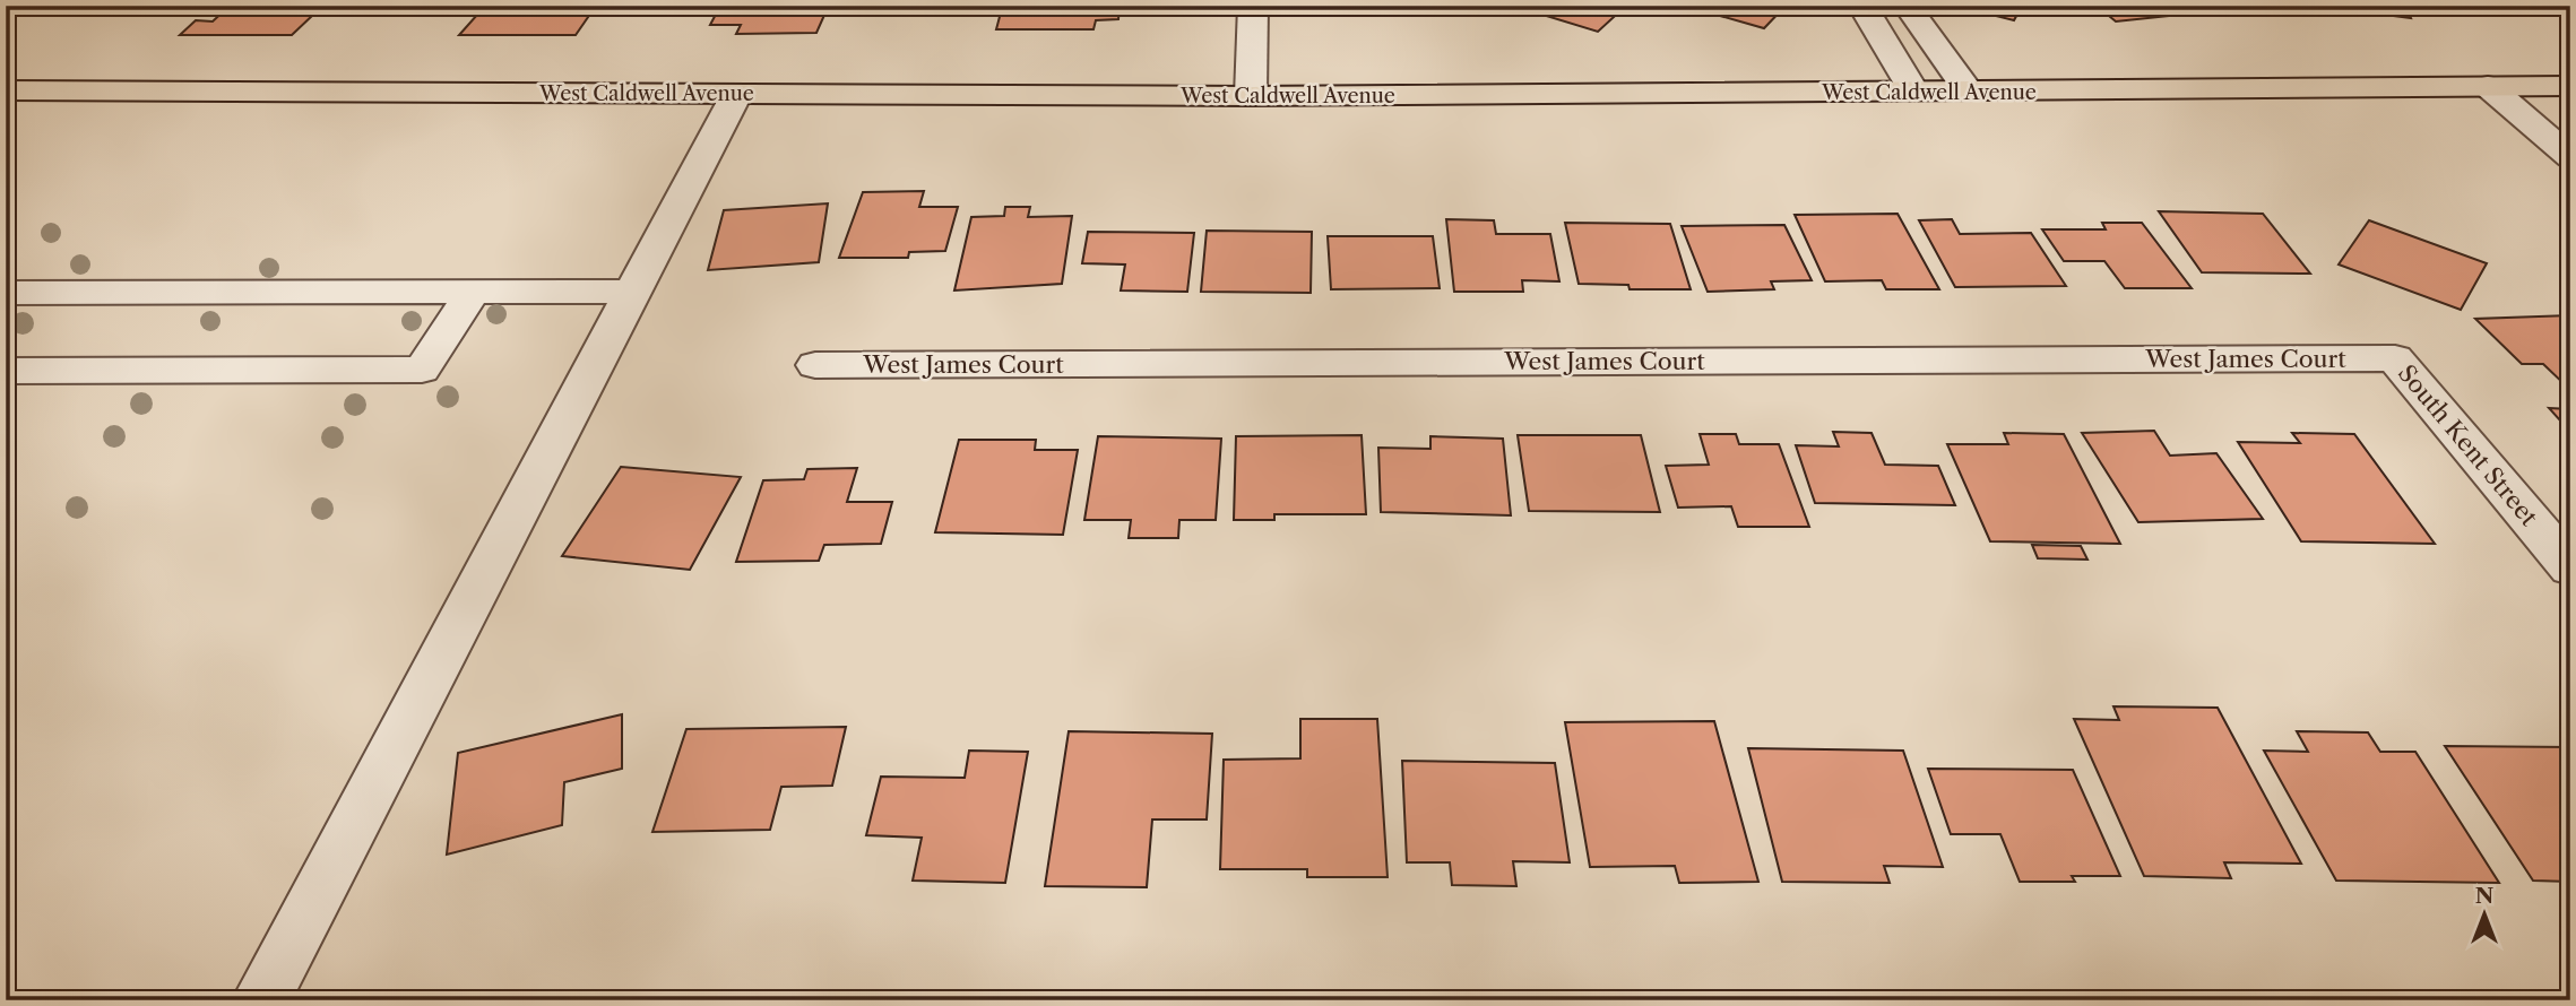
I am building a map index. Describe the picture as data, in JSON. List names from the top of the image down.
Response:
{
  "streets": {
    "main road": ["West Caldwell Avenue"],
    "street": ["West James Court", "South Kent Street"]
  },
  "crossings": [
    ["West James Court", "South Kent Street"]
  ],
  "north": "top"
}
